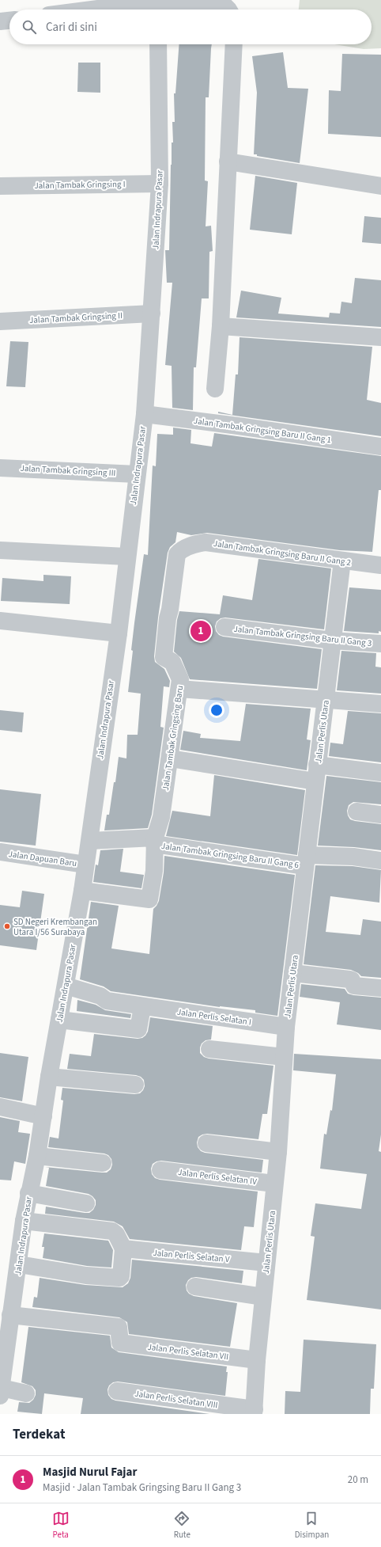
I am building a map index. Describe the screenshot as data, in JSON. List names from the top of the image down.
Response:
{
  "streets": {
    "street": [
      "Jalan Tambak Gringsing I",
      "Jalan Indrapura Pasar",
      "Jalan Tambak Gringsing II",
      "Jalan Tambak Gringsing Baru II Gang 1",
      "Jalan Tambak Gringsing III",
      "Jalan Tambak Gringsing Baru II Gang 2",
      "Jalan Tambak Gringsing Baru II Gang 3",
      "Jalan Perlis Utara",
      "Jalan Tambak Gringsing Baru",
      "Jalan Tambak Gringsing Baru II Gang 6",
      "Jalan Dapuan Baru",
      "Jalan Perlis Selatan I",
      "Jalan Perlis Selatan IV",
      "Jalan Perlis Selatan V",
      "Jalan Perlis Selatan VII",
      "Jalan Perlis Selatan VIII"
    ]
  },
  "crossings": [
    ["Jalan Tambak Gringsing I", "Jalan Indrapura Pasar"],
    ["Jalan Indrapura Pasar", "Jalan Tambak Gringsing II"],
    ["Jalan Indrapura Pasar", "Jalan Tambak Gringsing Baru II Gang 1"],
    ["Jalan Indrapura Pasar", "Jalan Tambak Gringsing III"],
    ["Jalan Indrapura Pasar", "Jalan Tambak Gringsing Baru"],
    ["Jalan Indrapura Pasar", "Jalan Tambak Gringsing Baru II Gang 6"],
    ["Jalan Indrapura Pasar", "Jalan Dapuan Baru"],
    ["Jalan Indrapura Pasar", "Jalan Perlis Selatan I"],
    ["Jalan Indrapura Pasar", "Jalan Perlis Selatan VII"],
    ["Jalan Tambak Gringsing Baru II Gang 2", "Jalan Perlis Utara"],
    ["Jalan Tambak Gringsing Baru II Gang 2", "Jalan Tambak Gringsing Baru"],
    ["Jalan Tambak Gringsing Baru II Gang 3", "Jalan Perlis Utara"],
    ["Jalan Perlis Utara", "Jalan Tambak Gringsing Baru II Gang 6"],
    ["Jalan Perlis Utara", "Jalan Perlis Selatan I"],
    ["Jalan Perlis Utara", "Jalan Perlis Selatan IV"],
    ["Jalan Perlis Utara", "Jalan Perlis Selatan V"],
    ["Jalan Perlis Utara", "Jalan Perlis Selatan VII"],
    ["Jalan Perlis Utara", "Jalan Perlis Selatan VIII"],
    ["Jalan Tambak Gringsing Baru", "Jalan Tambak Gringsing Baru II Gang 6"]
  ],
  "places": ["SD Negeri Krembangan Utara I/56 Surabaya"],
  "page": {
    "search": "Cari di sini",
    "pins": "1",
    "heading": "Terdekat",
    "list": [
      {
        "mark": "1",
        "name": "Masjid Nurul Fajar",
        "note": "Masjid · Jalan Tambak Gringsing Baru II Gang 3",
        "value": "20 m"
      }
    ],
    "nav": ["Peta", "Rute", "Disimpan"]
  }
}
